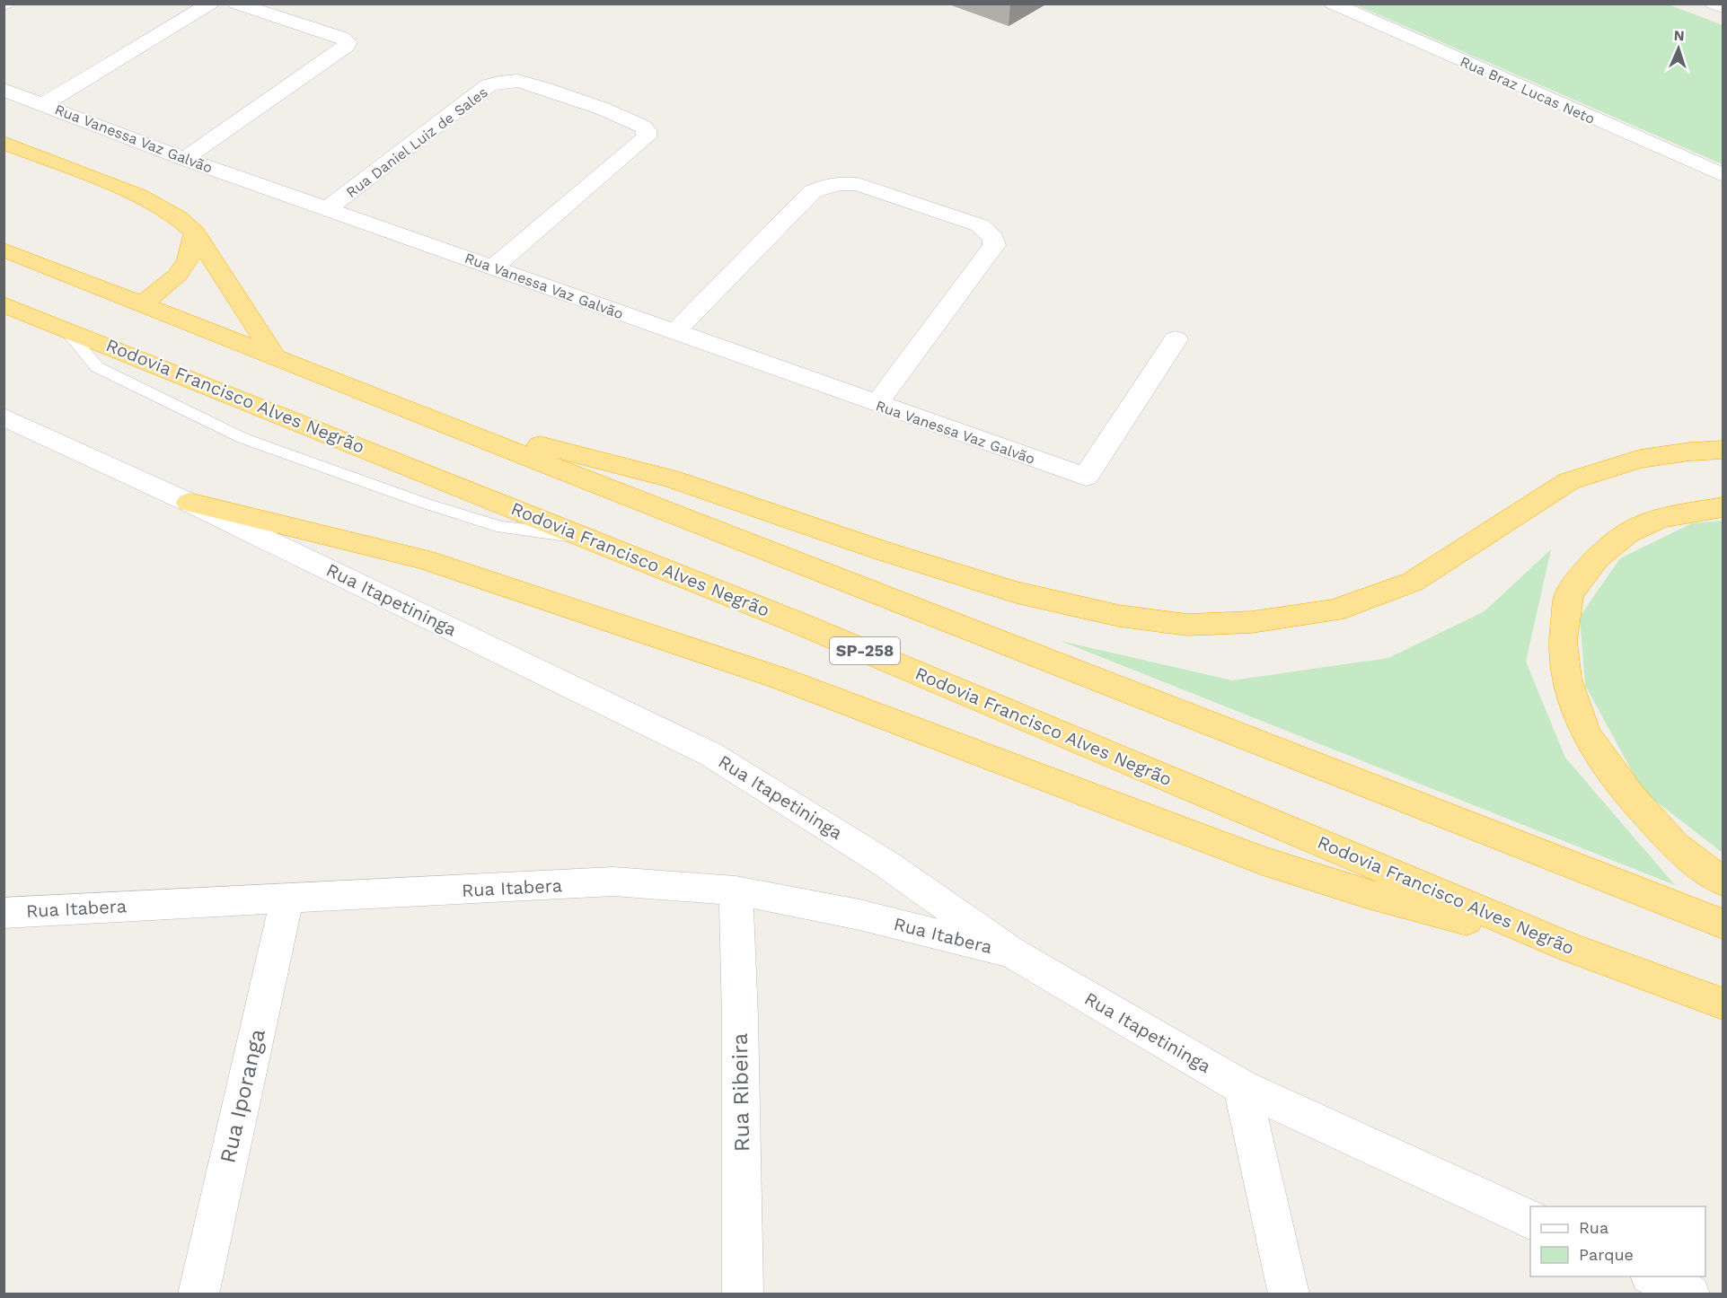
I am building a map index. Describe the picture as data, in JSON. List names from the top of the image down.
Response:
{
  "streets": {
    "highway": ["Rodovia Francisco Alves Negrão", "SP-258"],
    "street": [
      "Rua Braz Lucas Neto",
      "Rua Vanessa Vaz Galvão",
      "Rua Daniel Luiz de Sales",
      "Rua Itapetininga",
      "Rua Itabera",
      "Rua Ribeira",
      "Rua Iporanga"
    ]
  },
  "crossings": [
    ["Rua Vanessa Vaz Galvão", "Rua Daniel Luiz de Sales"],
    ["Rua Itapetininga", "Rua Itabera"],
    ["Rua Itabera", "Rua Ribeira"],
    ["Rua Itabera", "Rua Iporanga"]
  ],
  "legend": ["Rua", "Parque"],
  "north": "top"
}
